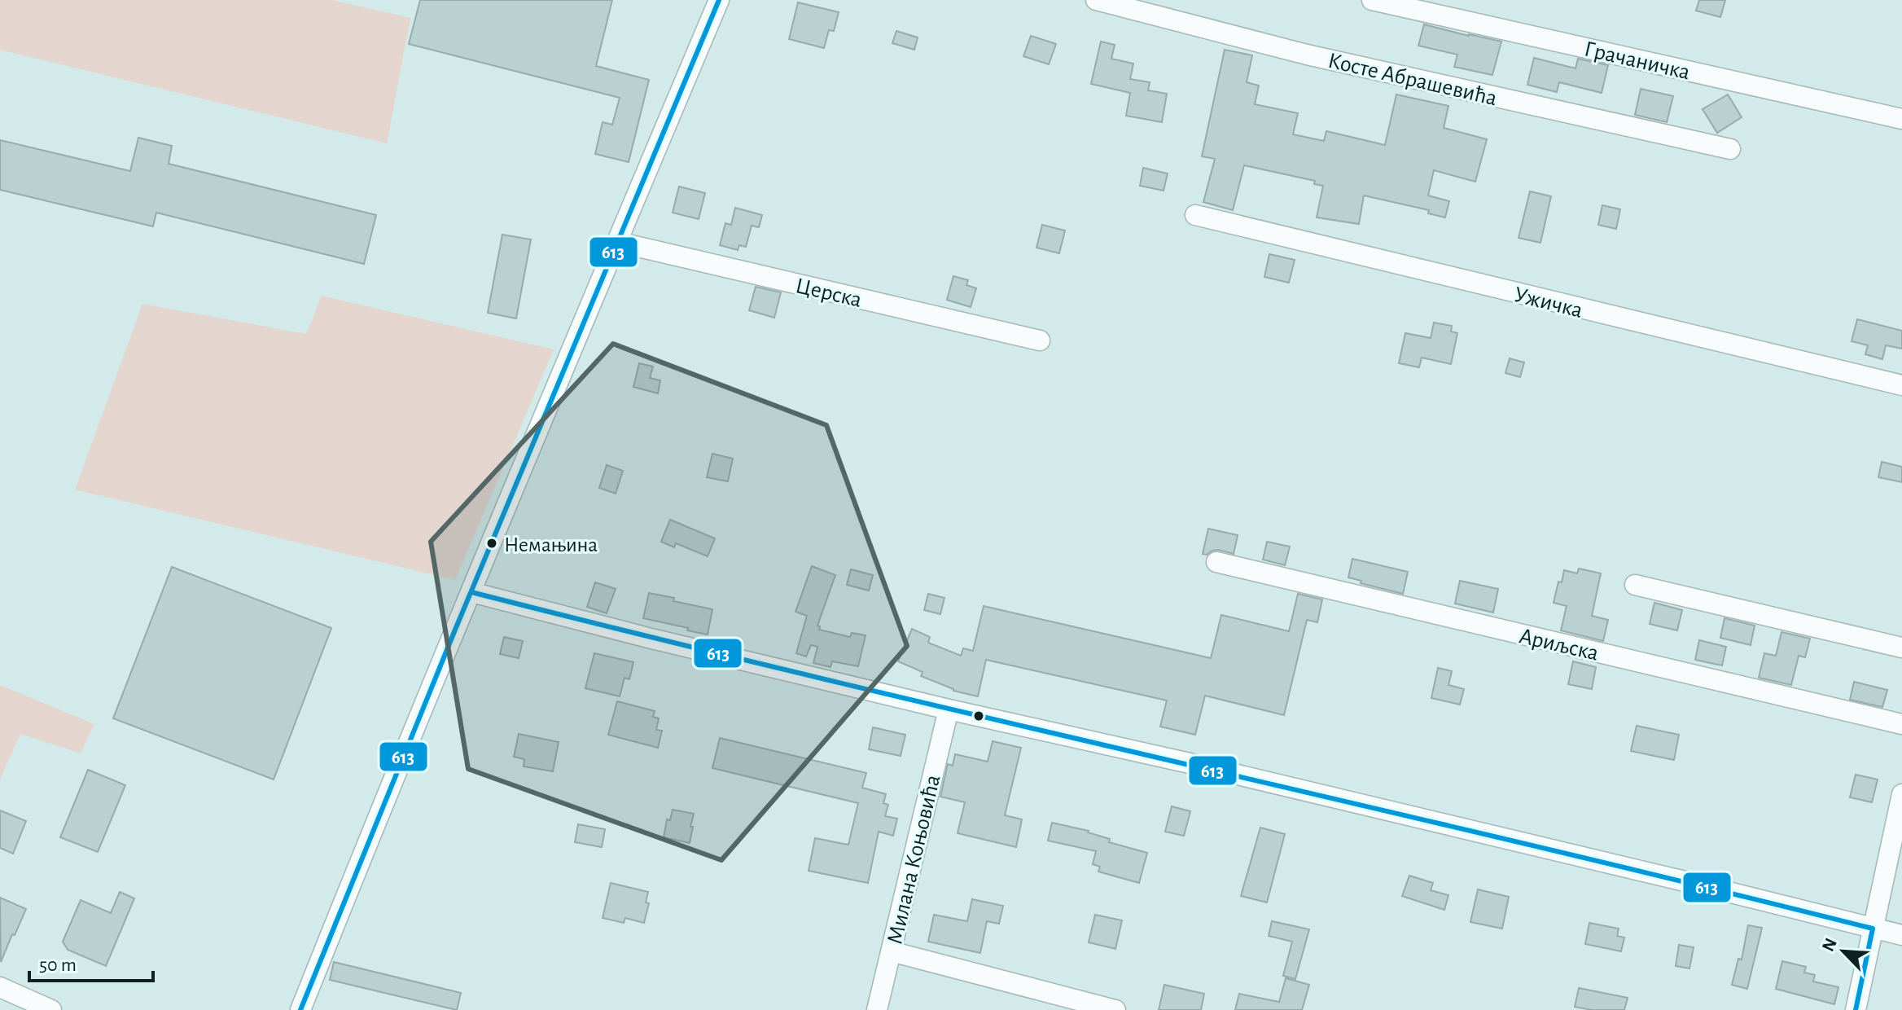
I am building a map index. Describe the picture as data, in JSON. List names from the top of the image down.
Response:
{
  "streets": {
    "street": [
      "Грачаничка",
      "Косте Абрашевића",
      "Церска",
      "Ужичка",
      "Ариљска",
      "Милана Коњовића"
    ]
  },
  "places": ["Немањина"],
  "lines": ["transit line 613"],
  "scale_bar": "50 m",
  "north": "top left"
}
